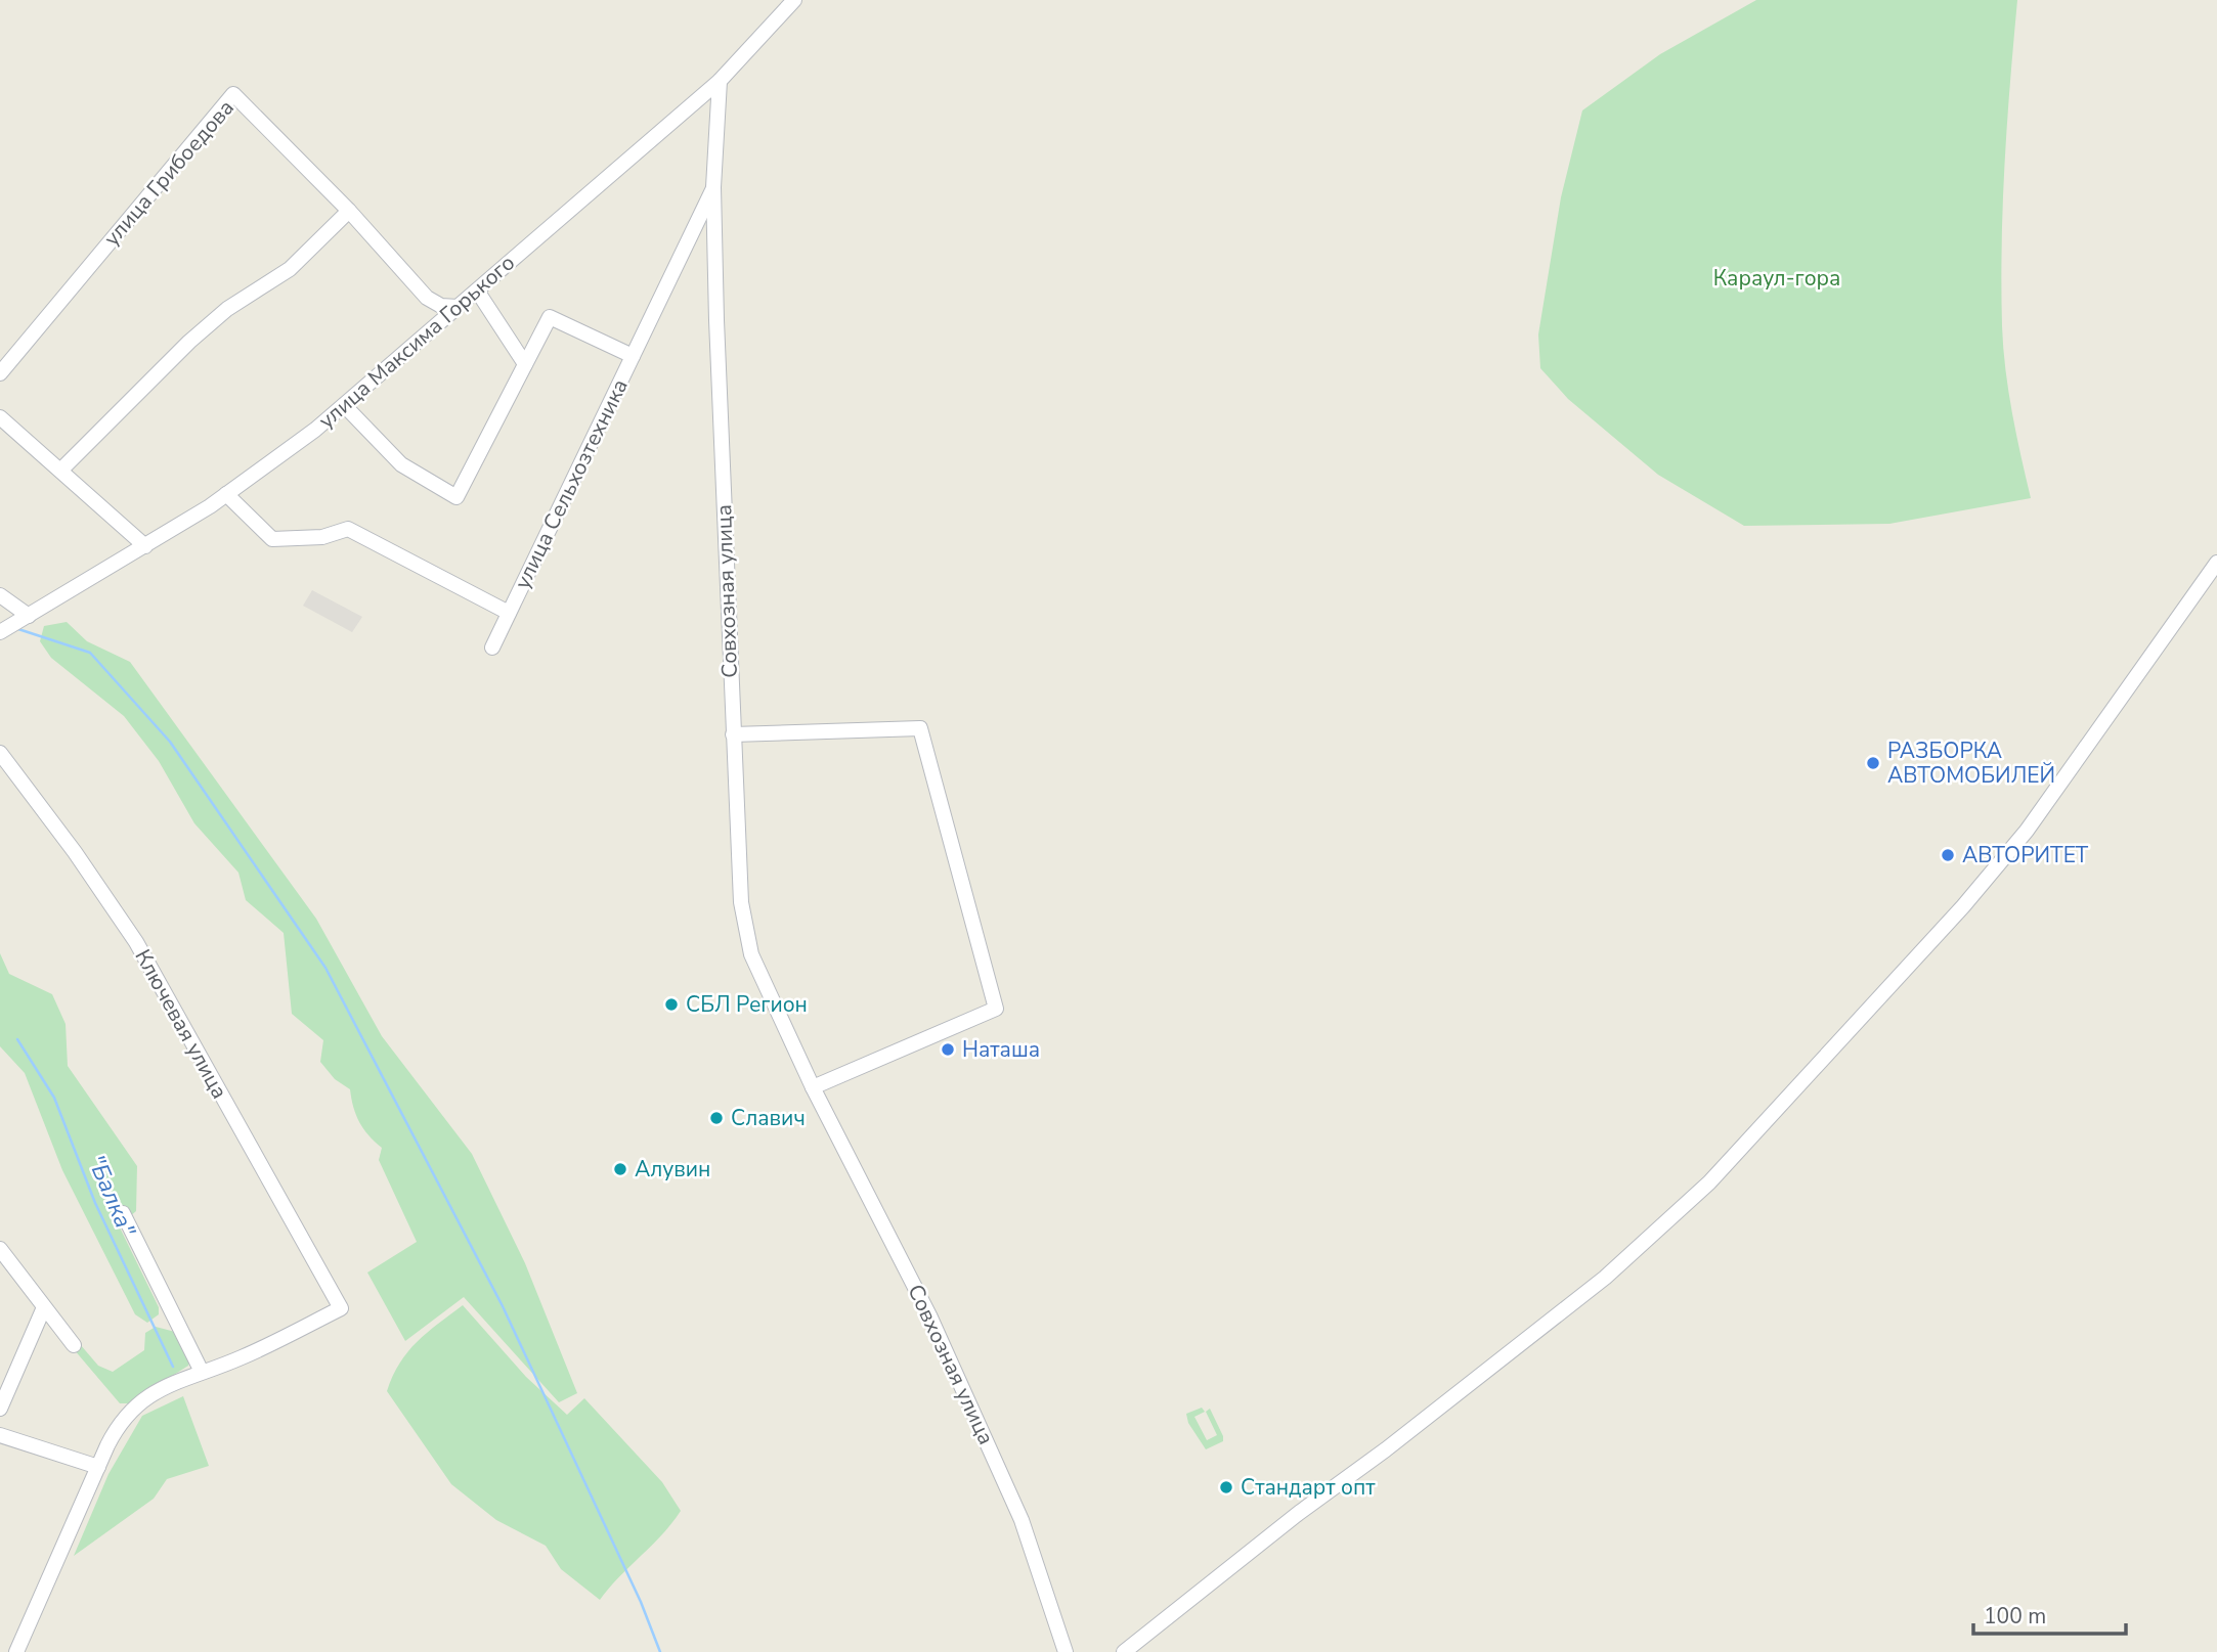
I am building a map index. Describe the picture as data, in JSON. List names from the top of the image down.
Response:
{
  "streets": {
    "street": [
      "улица Грибоедова",
      "улица Максима Горького",
      "улица Сельхозтехника",
      "Совхозная улица",
      "Ключевая улица"
    ]
  },
  "crossings": [
    ["улица Грибоедова", "улица Максима Горького"],
    ["улица Максима Горького", "улица Сельхозтехника"],
    ["улица Максима Горького", "Совхозная улица"],
    ["улица Сельхозтехника", "Совхозная улица"]
  ],
  "water": ["\"Балка\""],
  "parks": ["Караул-гора"],
  "places": [
    "РАЗБОРКА АВТОМОБИЛЕЙ",
    "АВТОРИТЕТ",
    "СБЛ Регион",
    "Наташа",
    "Славич",
    "Алувин",
    "Стандарт опт"
  ],
  "scale_bar": "100 m"
}
